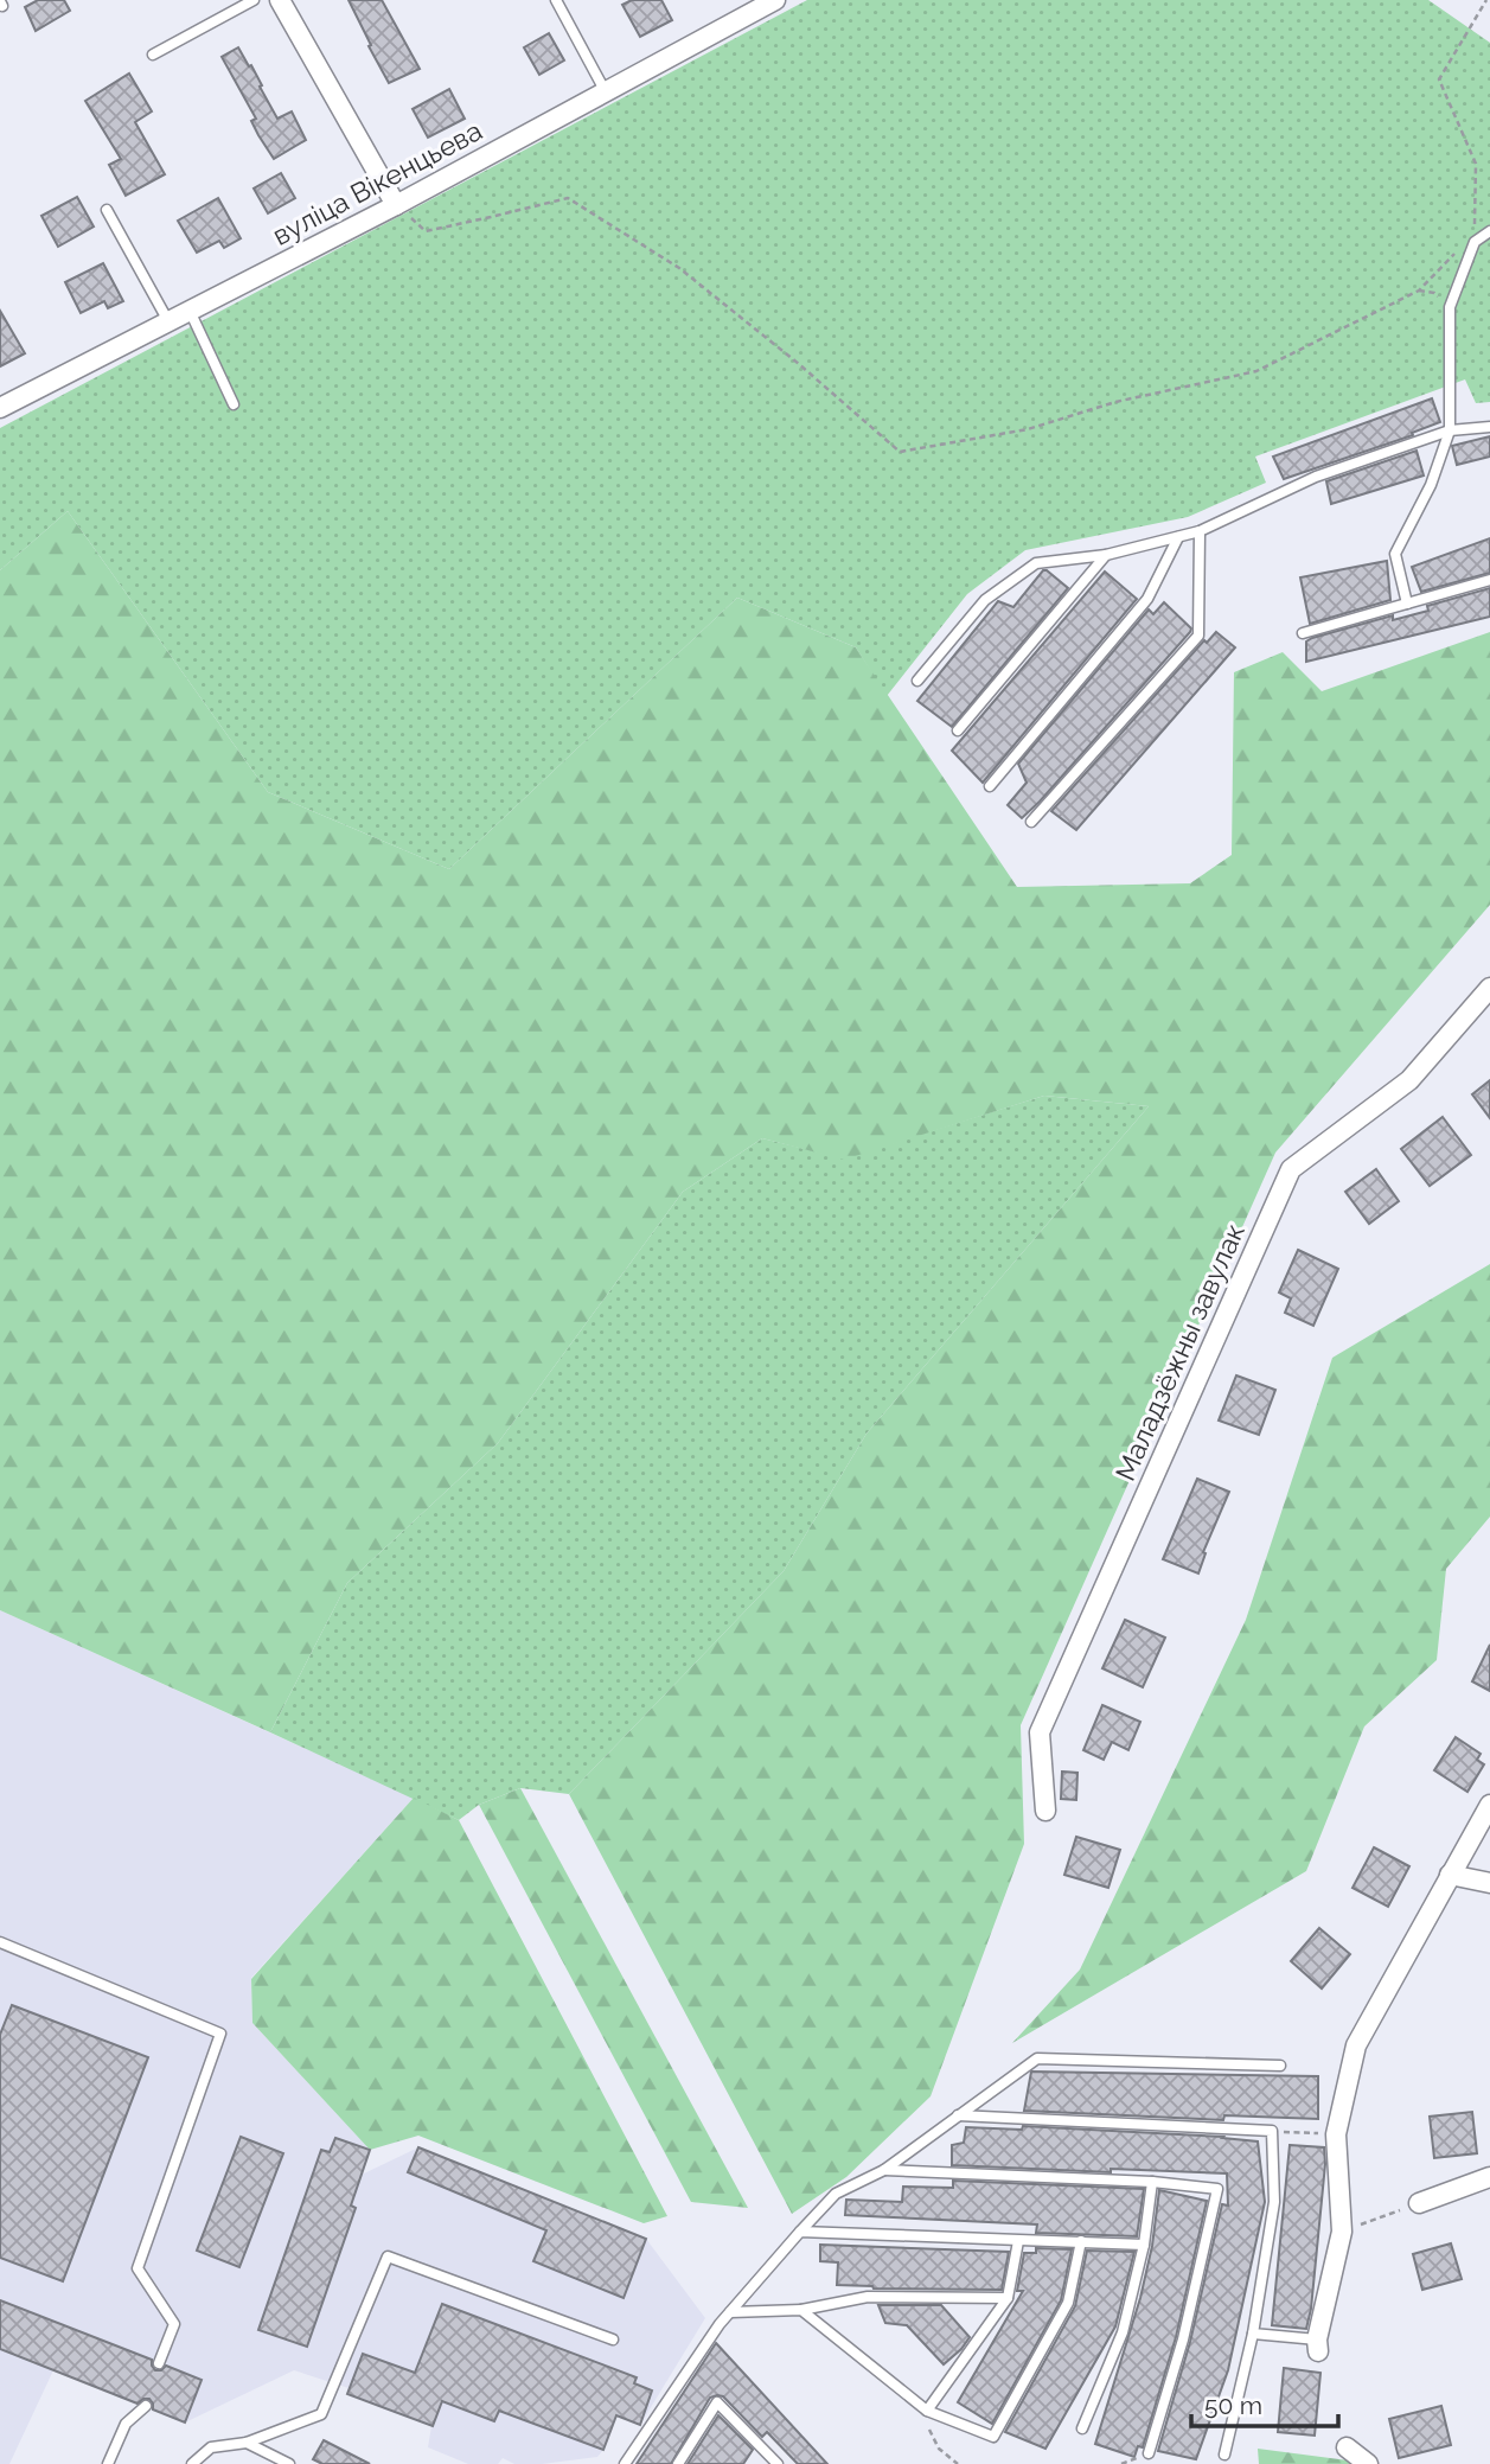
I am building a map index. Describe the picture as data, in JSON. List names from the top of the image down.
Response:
{
  "streets": {
    "street": ["вуліца Вікенцьева", "Маладзёжны завулак"]
  },
  "scale_bar": "50 m"
}
